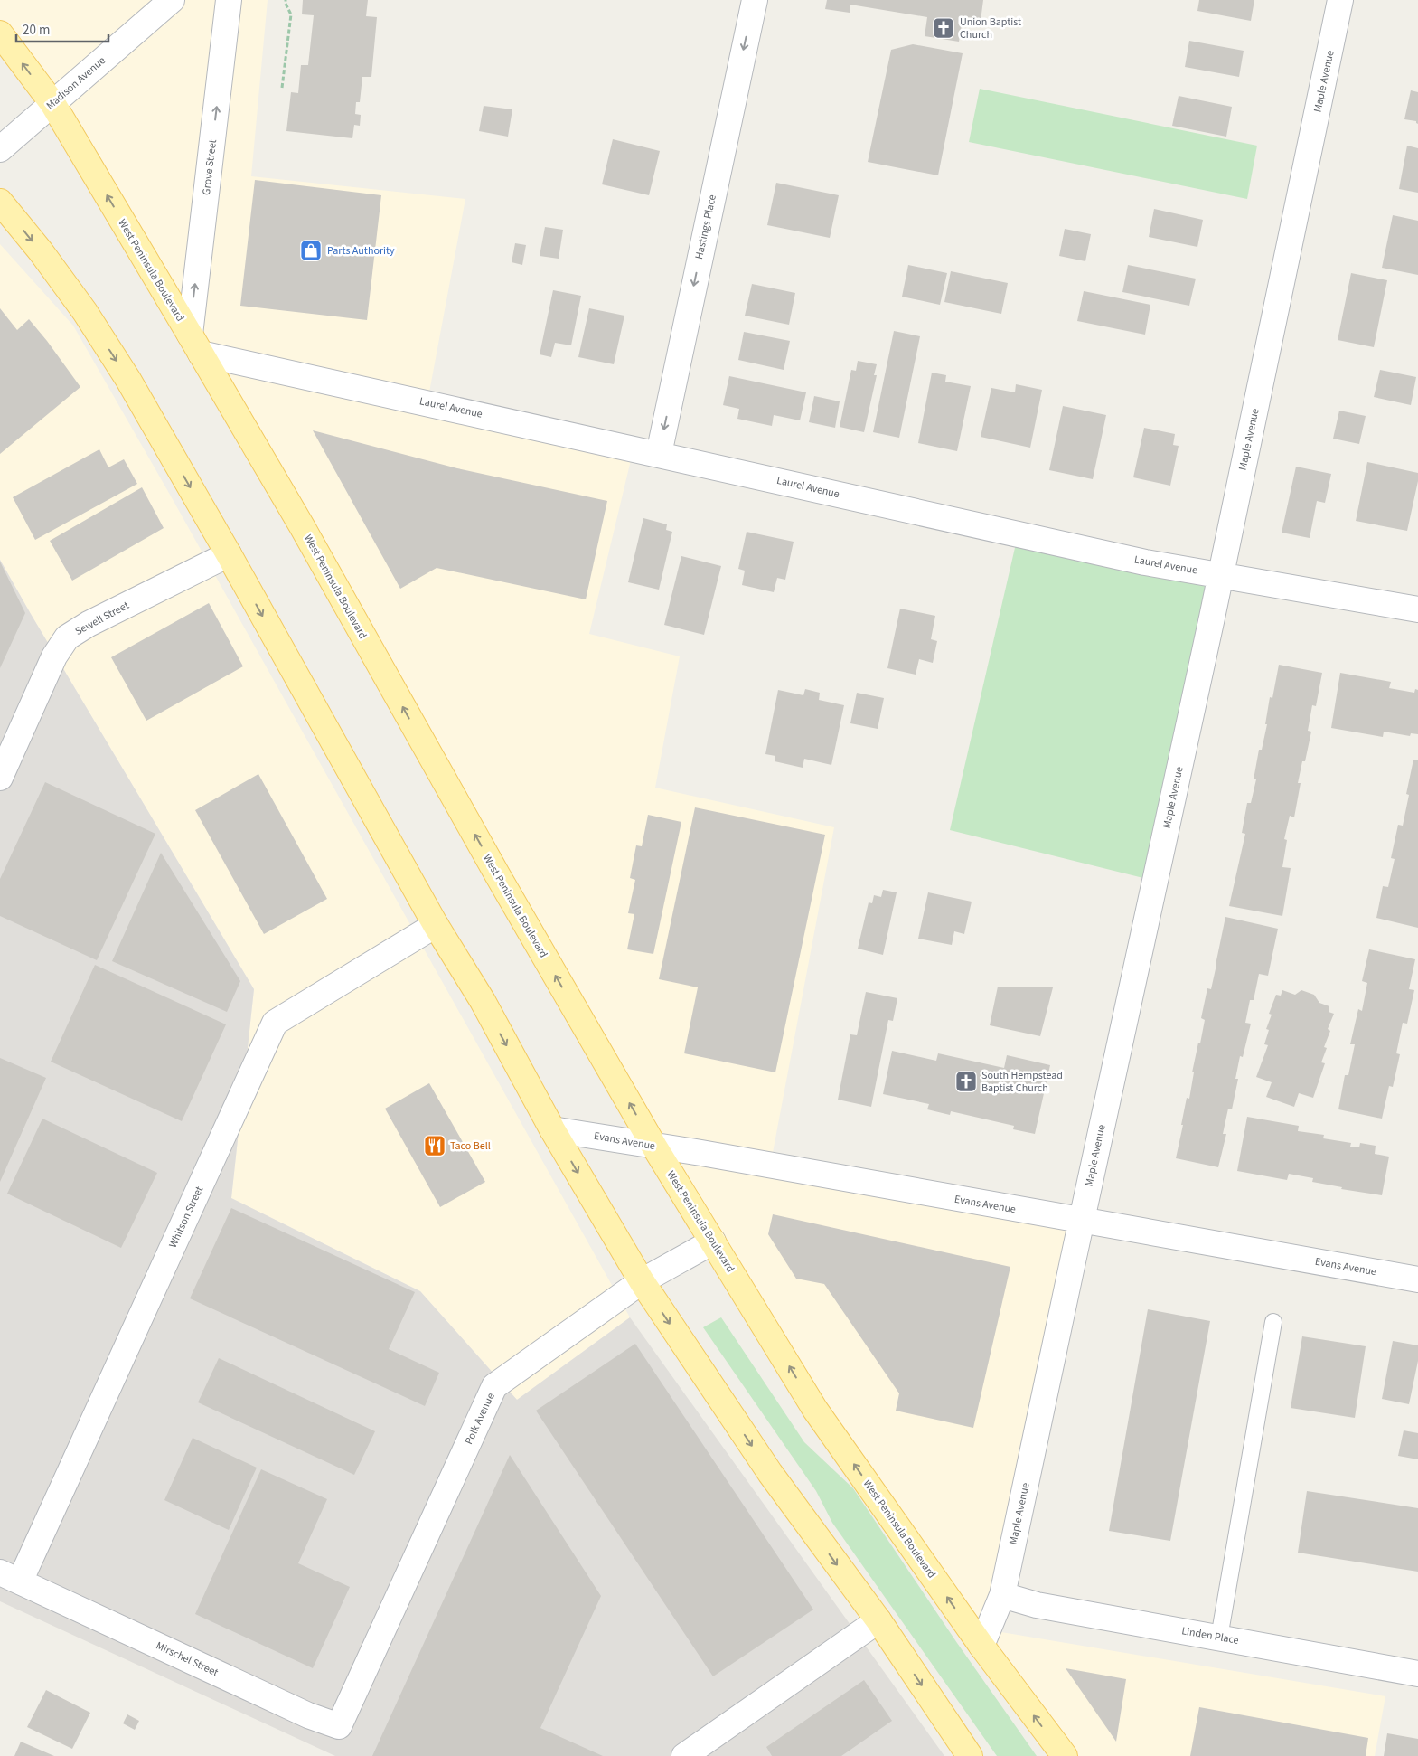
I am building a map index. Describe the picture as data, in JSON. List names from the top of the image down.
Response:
{
  "streets": {
    "main road": ["West Peninsula Boulevard"],
    "street": [
      "Maple Avenue",
      "Madison Avenue",
      "Grove Street",
      "Hastings Place",
      "Laurel Avenue",
      "Sewell Street",
      "Evans Avenue",
      "Whitson Street",
      "Polk Avenue",
      "Linden Place",
      "Mirschel Street"
    ]
  },
  "crossings": [
    ["Maple Avenue", "West Peninsula Boulevard"],
    ["Maple Avenue", "Laurel Avenue"],
    ["Maple Avenue", "Evans Avenue"],
    ["Maple Avenue", "Linden Place"],
    ["Madison Avenue", "West Peninsula Boulevard"],
    ["Grove Street", "West Peninsula Boulevard"],
    ["Grove Street", "Laurel Avenue"],
    ["Hastings Place", "Laurel Avenue"],
    ["West Peninsula Boulevard", "Laurel Avenue"],
    ["West Peninsula Boulevard", "Evans Avenue"],
    ["West Peninsula Boulevard", "Polk Avenue"],
    ["Whitson Street", "Mirschel Street"],
    ["Polk Avenue", "Mirschel Street"]
  ],
  "one_way": ["Grove Street", "Hastings Place"],
  "places": {
    "church": ["Union Baptist Church", "South Hempstead Baptist Church"],
    "shop": ["Parts Authority"],
    "restaurant": ["Taco Bell"]
  },
  "scale_bar": "20 m"
}
